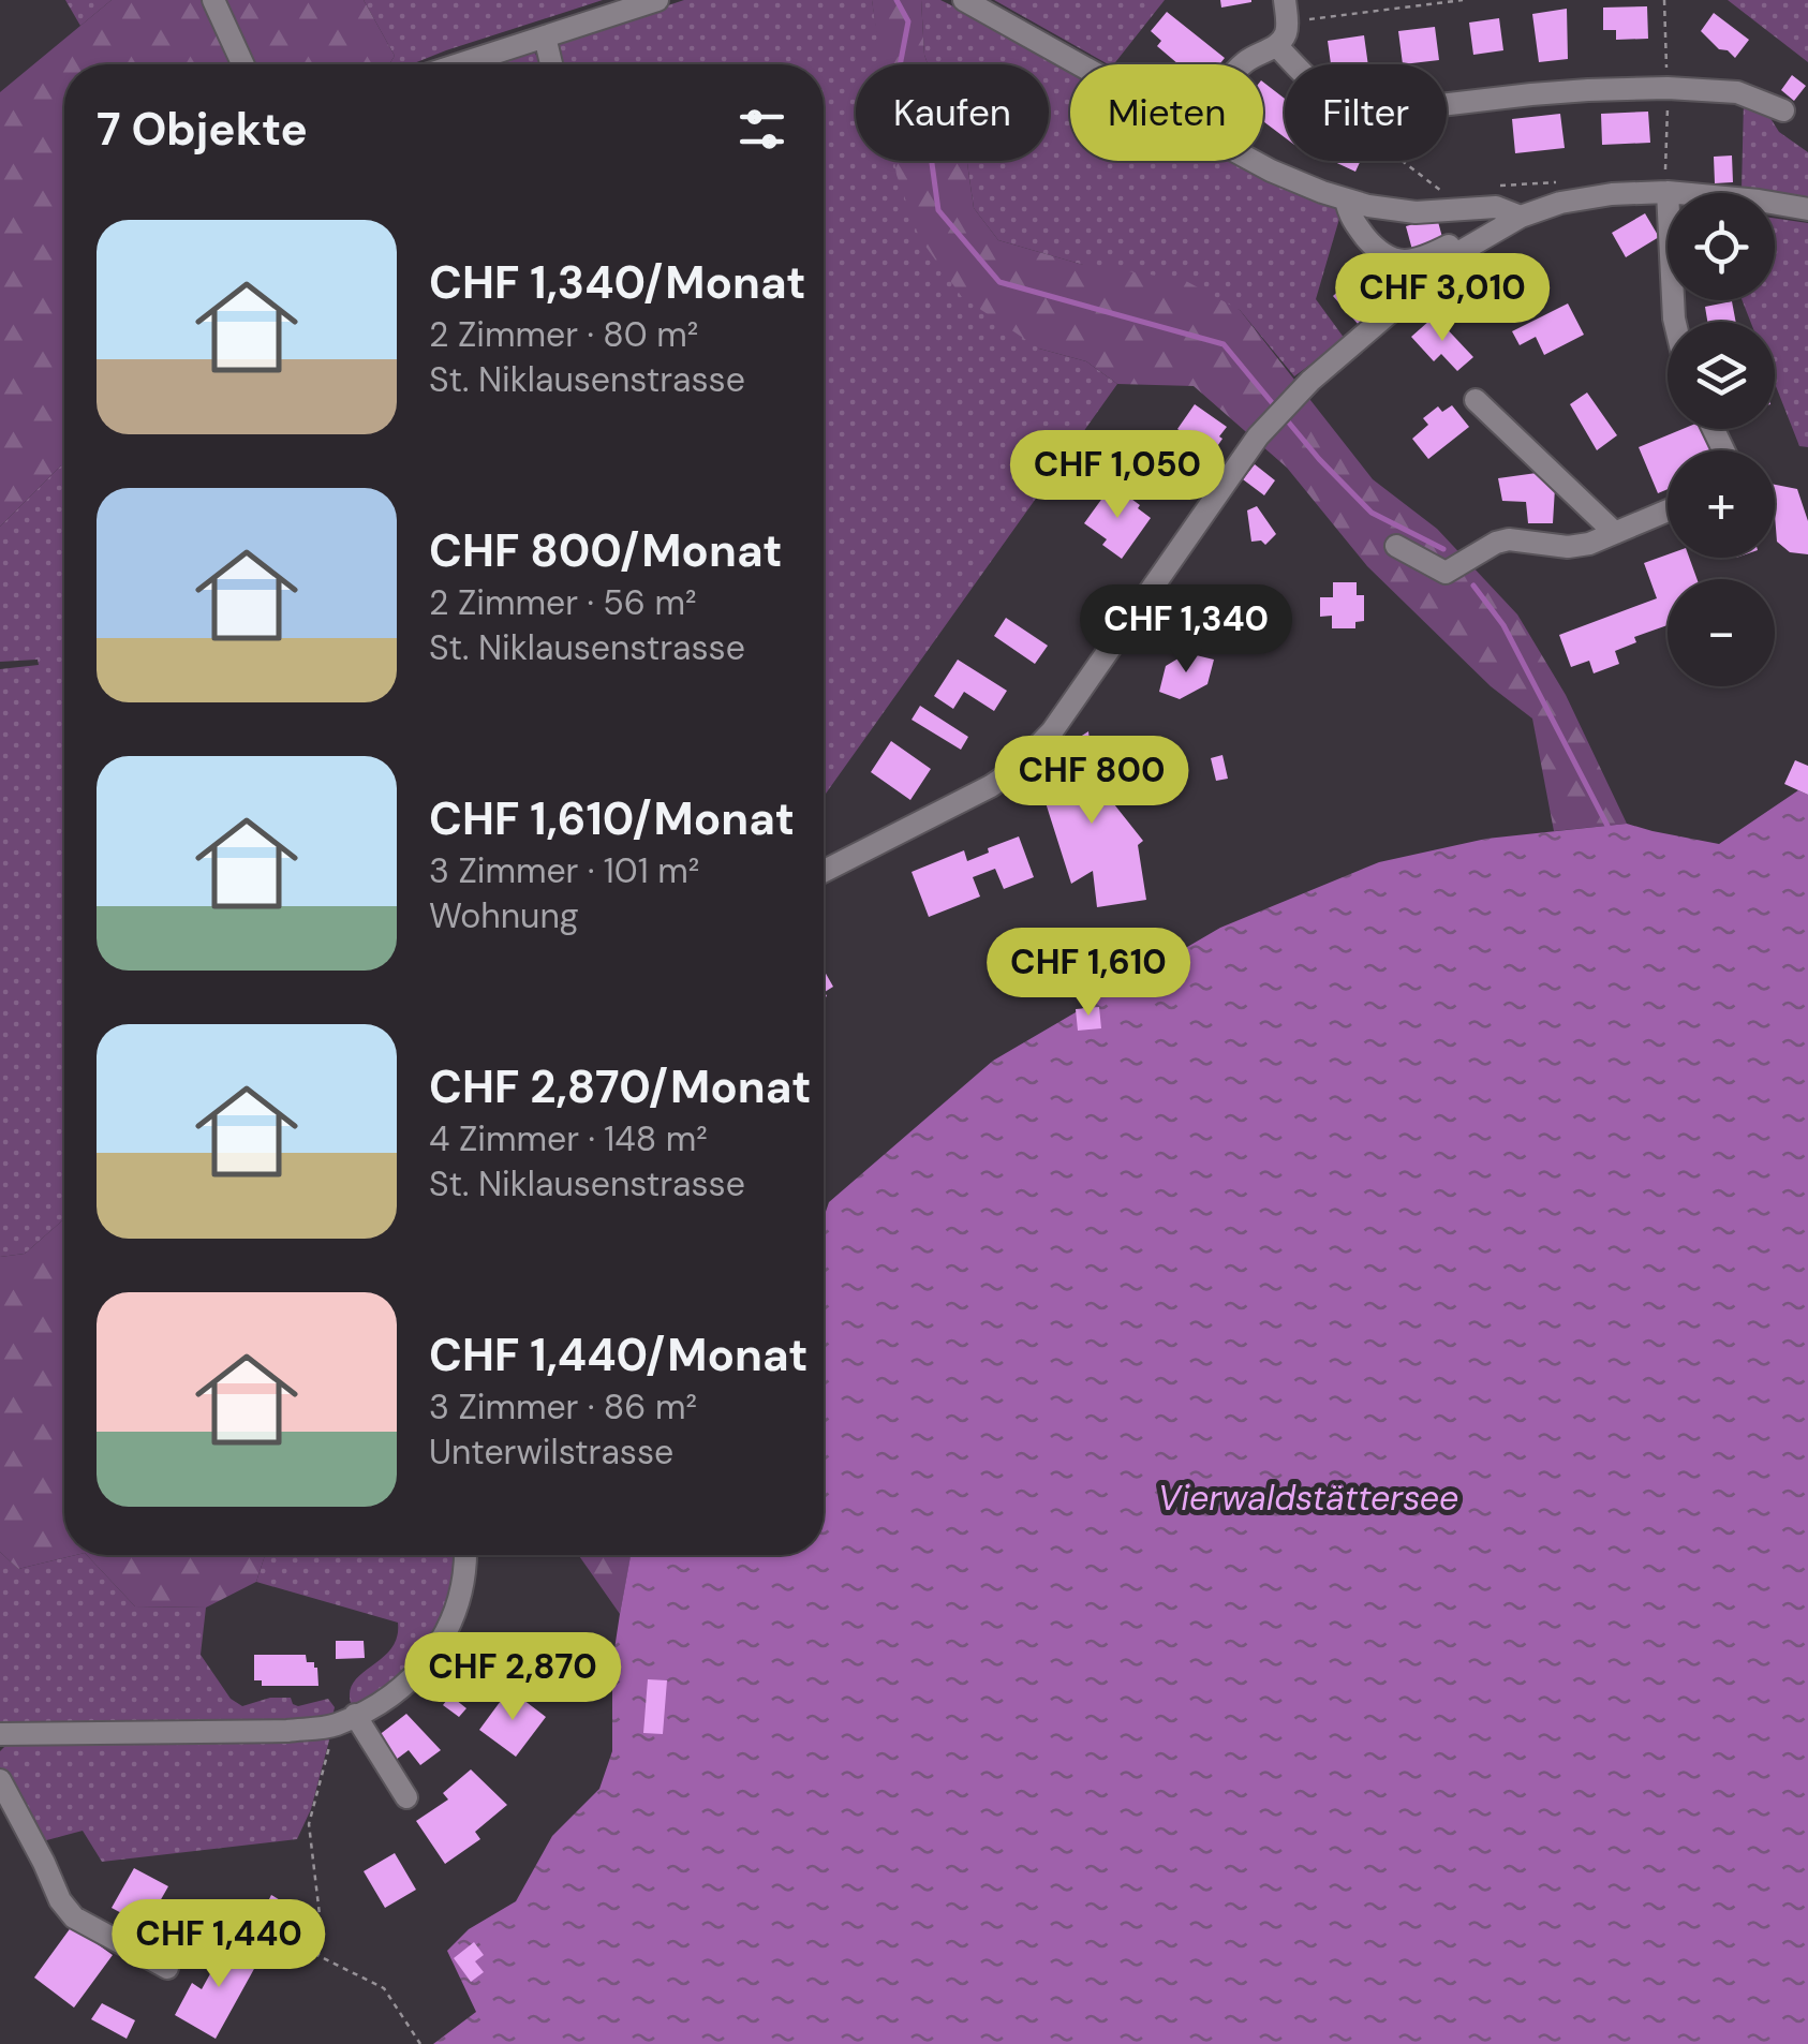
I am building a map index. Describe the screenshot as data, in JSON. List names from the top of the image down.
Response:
{
  "water": ["Vierwaldstättersee"],
  "page": {
    "chip": ["Kaufen", "Mieten", "Filter"],
    "heading": "7 Objekte",
    "map_buttons": ["+", "−"],
    "list": [
      {
        "name": "CHF 1,340/Monat",
        "note": "2 Zimmer · 80 m² · St. Niklausenstrasse"
      },
      {
        "name": "CHF 800/Monat",
        "note": "2 Zimmer · 56 m² · St. Niklausenstrasse"
      },
      {
        "name": "CHF 1,610/Monat",
        "note": "3 Zimmer · 101 m² · Wohnung"
      },
      {
        "name": "CHF 2,870/Monat",
        "note": "4 Zimmer · 148 m² · St. Niklausenstrasse"
      },
      {
        "name": "CHF 1,440/Monat",
        "note": "3 Zimmer · 86 m² · Unterwilstrasse"
      }
    ],
    "price": [
      "CHF 3,010",
      "CHF 1,050",
      "CHF 1,340",
      "CHF 800",
      "CHF 1,610",
      "CHF 2,870",
      "CHF 1,440"
    ]
  }
}
